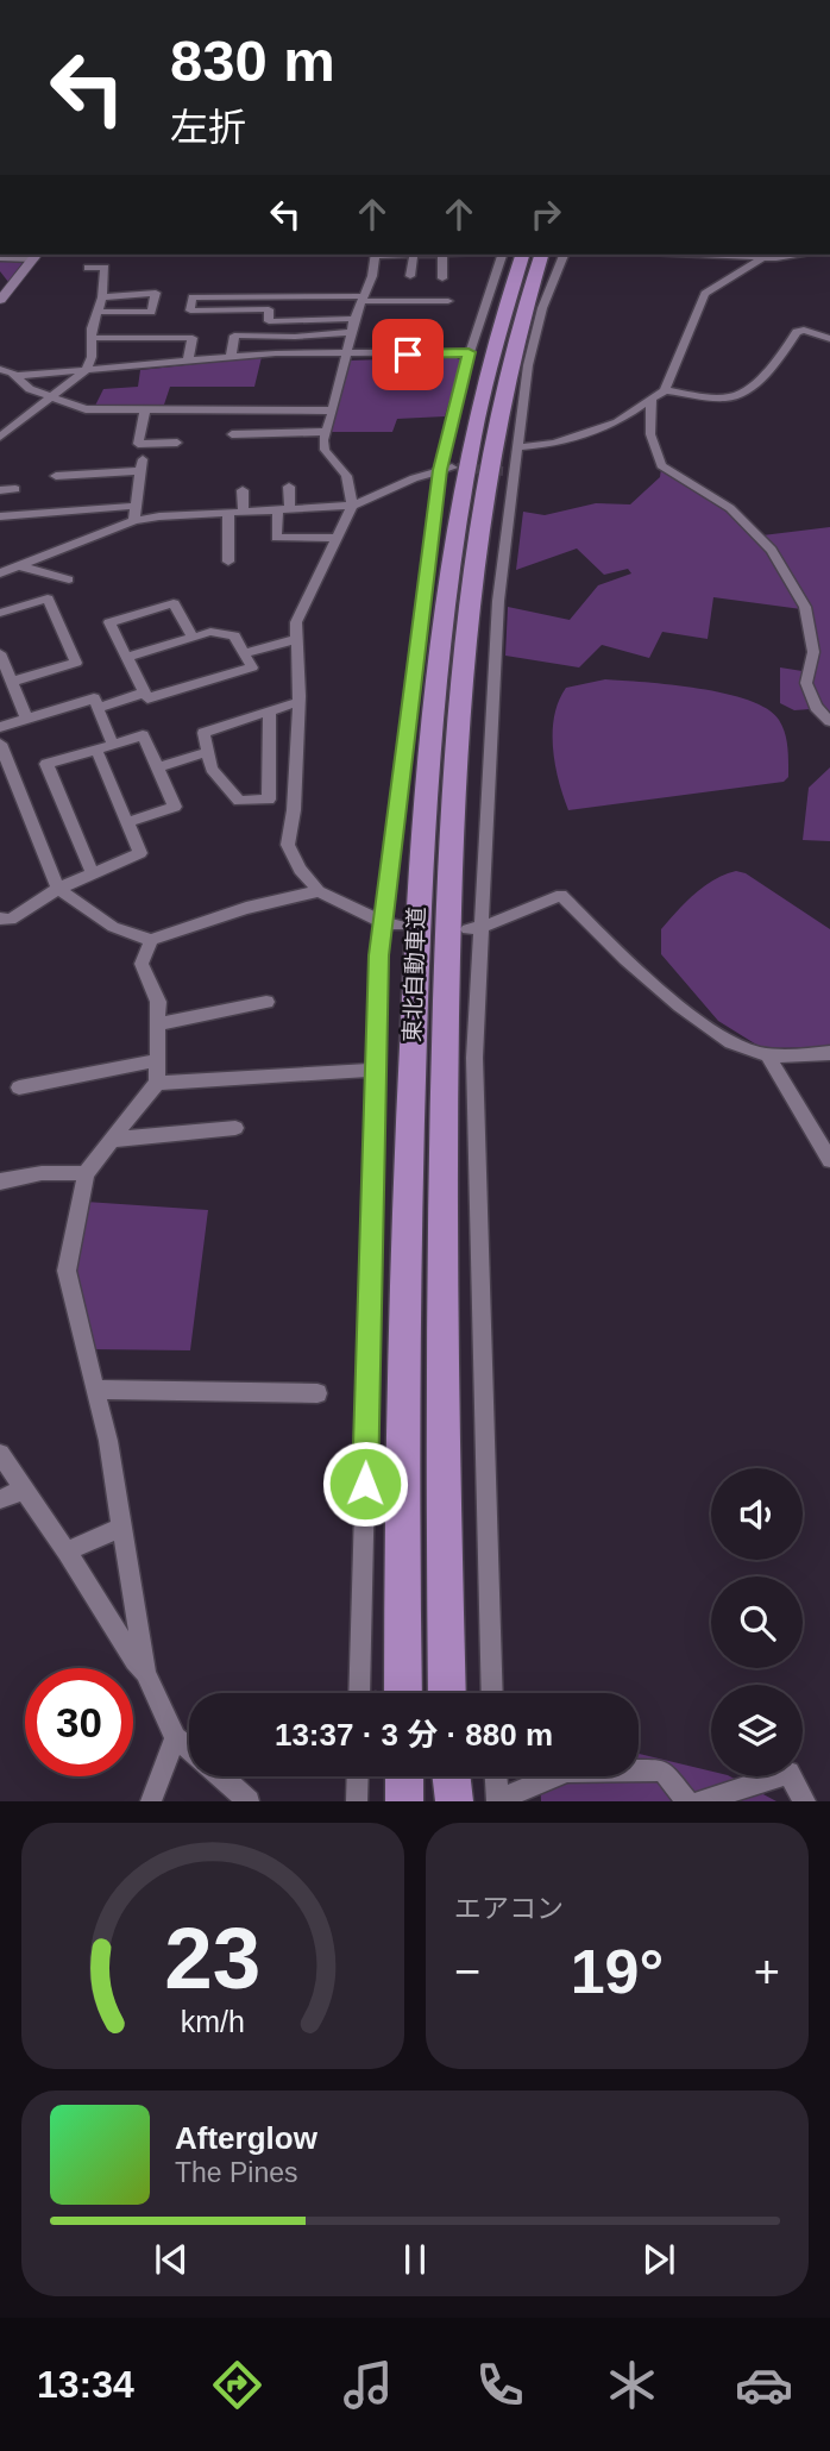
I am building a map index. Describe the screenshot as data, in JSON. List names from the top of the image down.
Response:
{
  "streets": {
    "highway": ["東北自動車道"]
  },
  "page": {
    "turn": ["830 m", "左折"],
    "limit": "30",
    "trip": "13:37 · 3 分 · 880 m",
    "tile": "エアコン",
    "heat": ["−", "19°", "+"],
    "song": ["Afterglow", "The Pines"],
    "tabs": "13:34",
    "gauge": ["23", "km/h"]
  }
}
